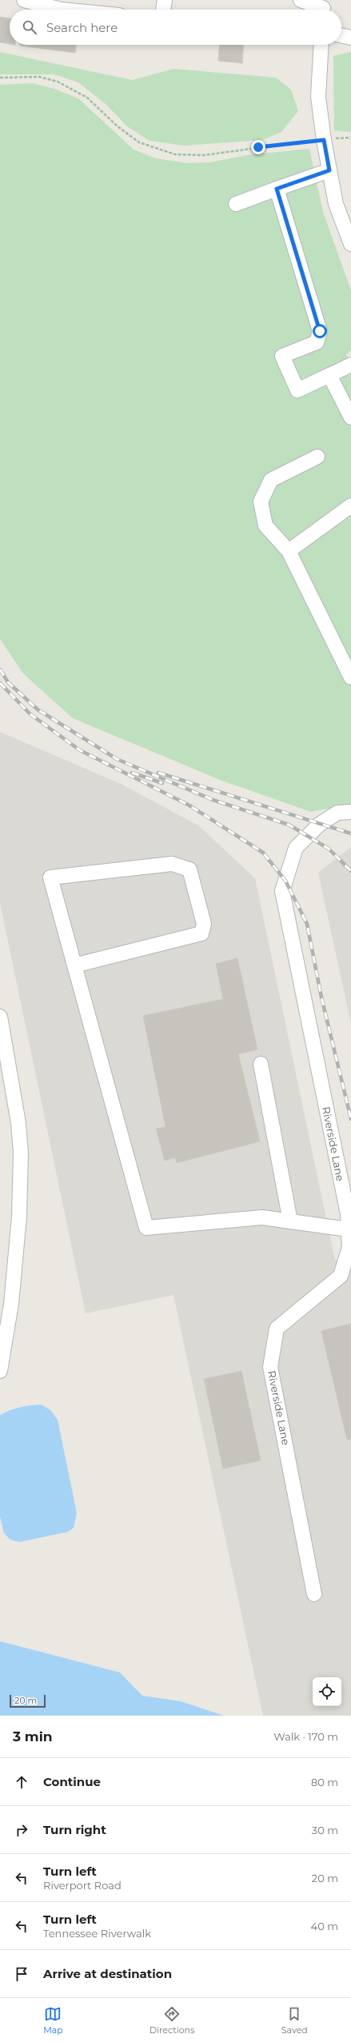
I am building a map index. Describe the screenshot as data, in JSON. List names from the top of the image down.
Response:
{
  "streets": {
    "street": ["Riverside Lane"]
  },
  "scale_bar": "20 m",
  "page": {
    "search": "Search here",
    "scale": "20 m",
    "heading": ["3 min", "Walk · 170 m"],
    "list": [
      ["Continue", "80 m"],
      ["Turn right", "30 m"],
      ["Turn left", "Riverport Road", "20 m"],
      ["Turn left", "Tennessee Riverwalk", "40 m"],
      "Arrive at destination"
    ],
    "nav": ["Map", "Directions", "Saved"]
  }
}
